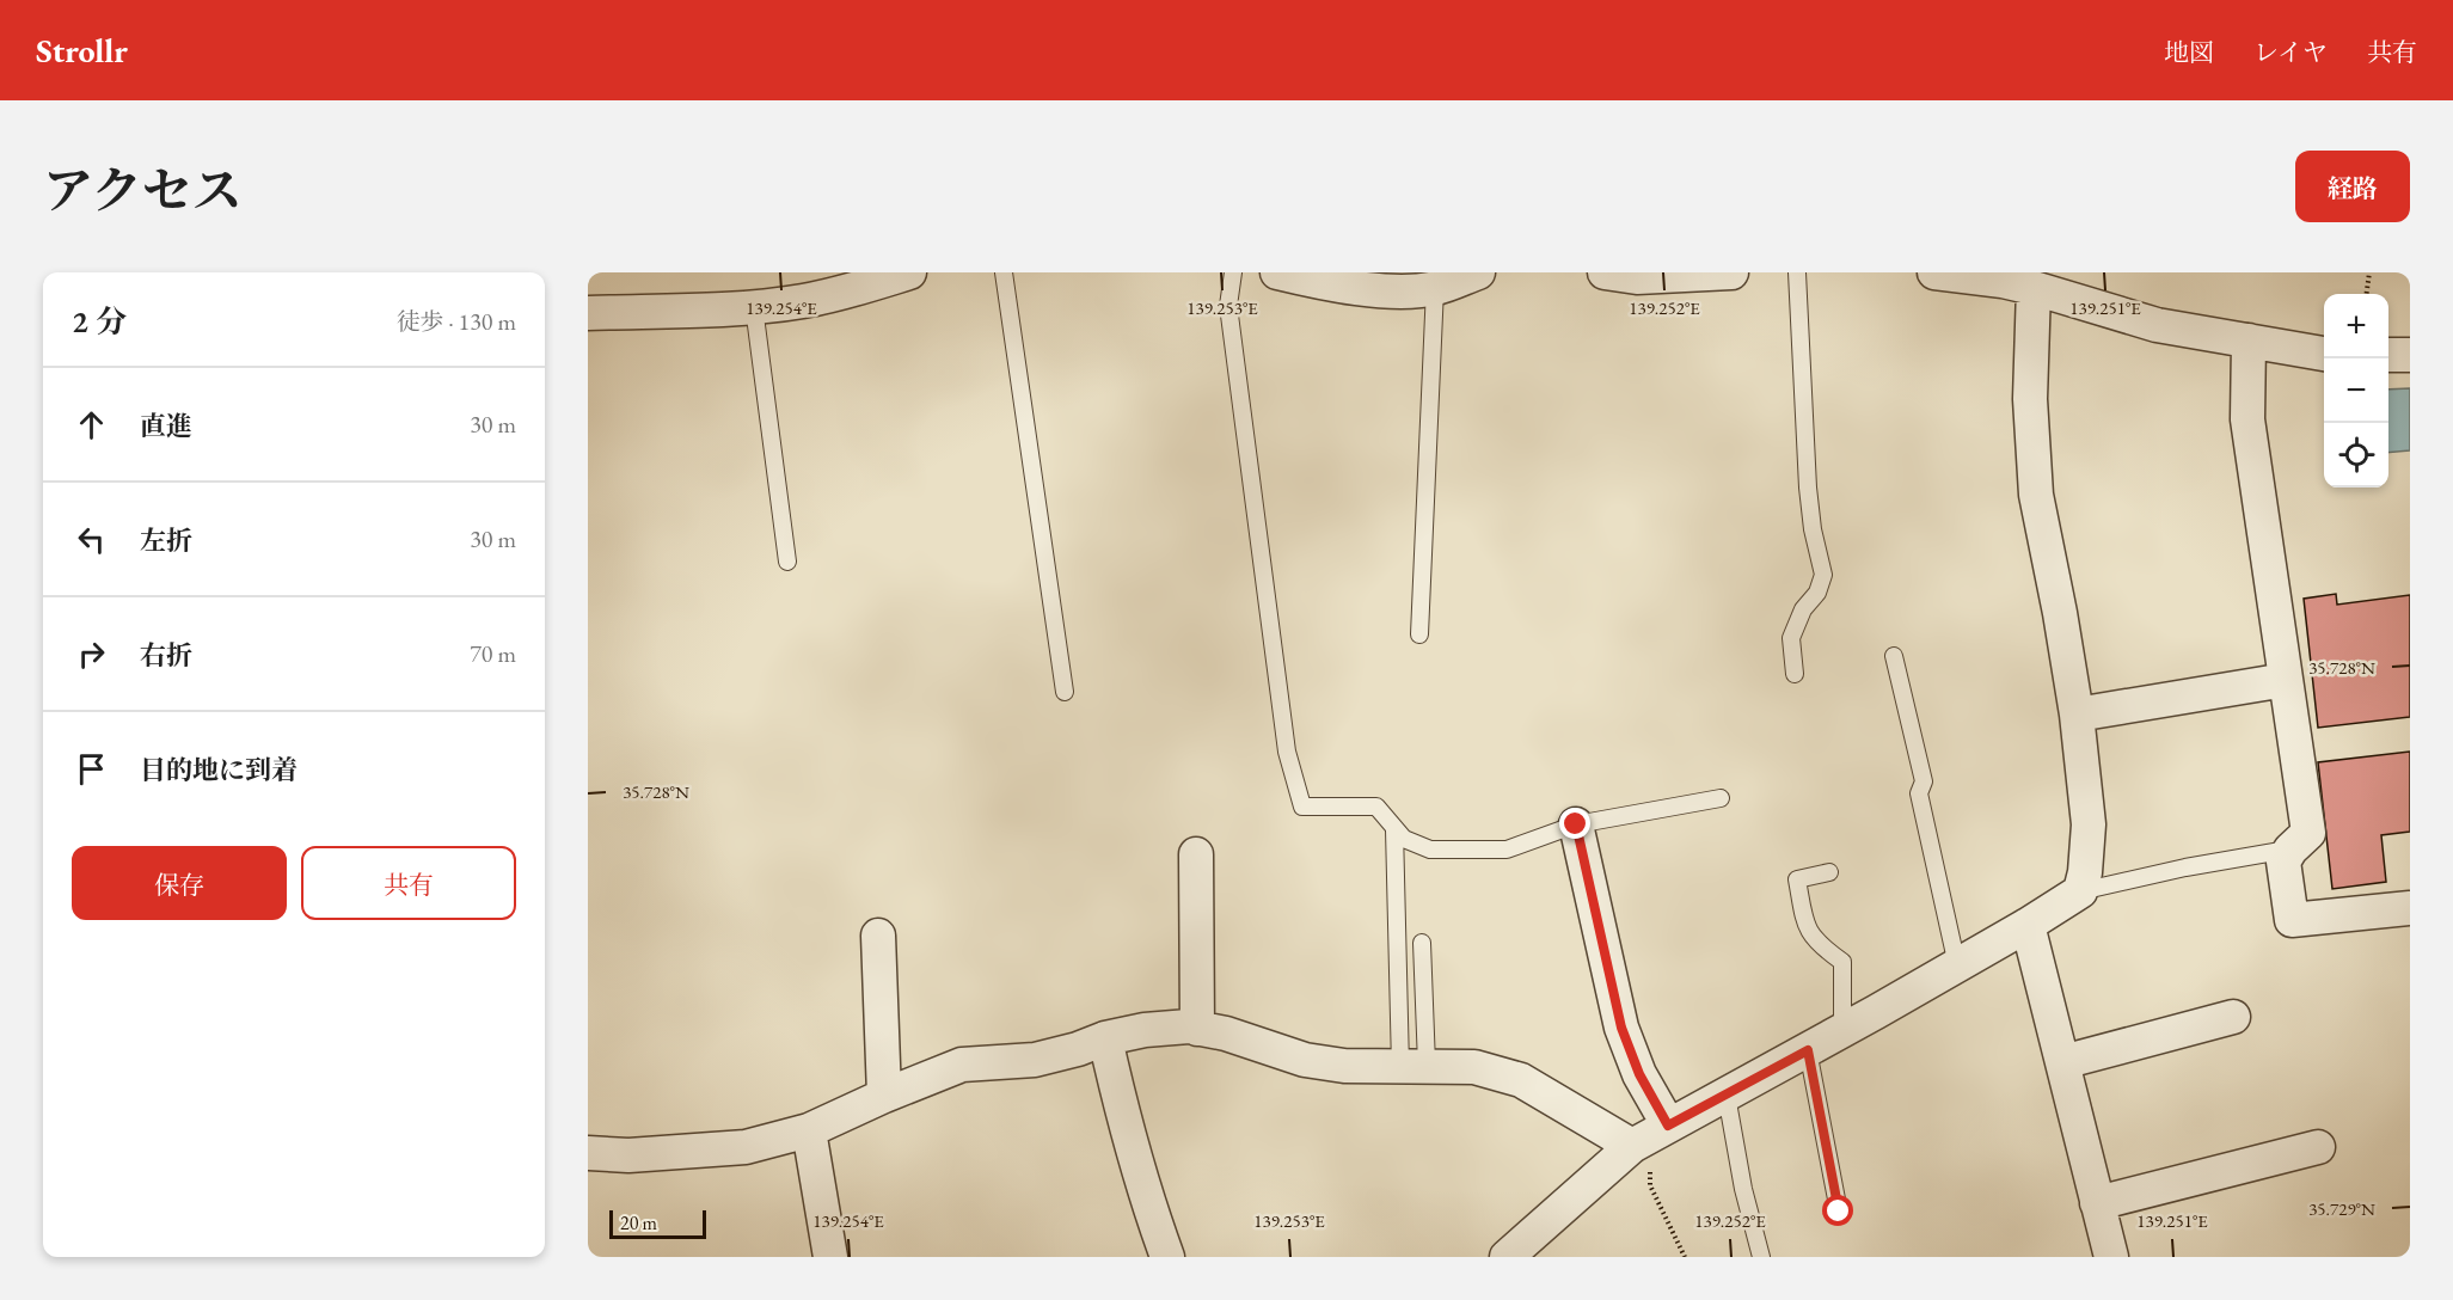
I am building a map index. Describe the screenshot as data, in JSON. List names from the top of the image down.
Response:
{
  "scale_bar": "20 m",
  "page": {
    "header": "Strollr",
    "nav": ["地図", "レイヤ", "共有"],
    "title": "アクセス",
    "buttons": [
      "経路",
      ["保存", "共有"]
    ],
    "heading": ["2 分", "徒歩 · 130 m"],
    "map_buttons": ["+", "−"],
    "list": [
      ["直進", "30 m"],
      ["左折", "30 m"],
      ["右折", "70 m"],
      "目的地に到着"
    ],
    "scale": "20 m"
  },
  "coordinates": [
    "139.254°E",
    "139.253°E",
    "139.252°E",
    "139.251°E",
    "35.728°N",
    "35.729°N"
  ]
}
